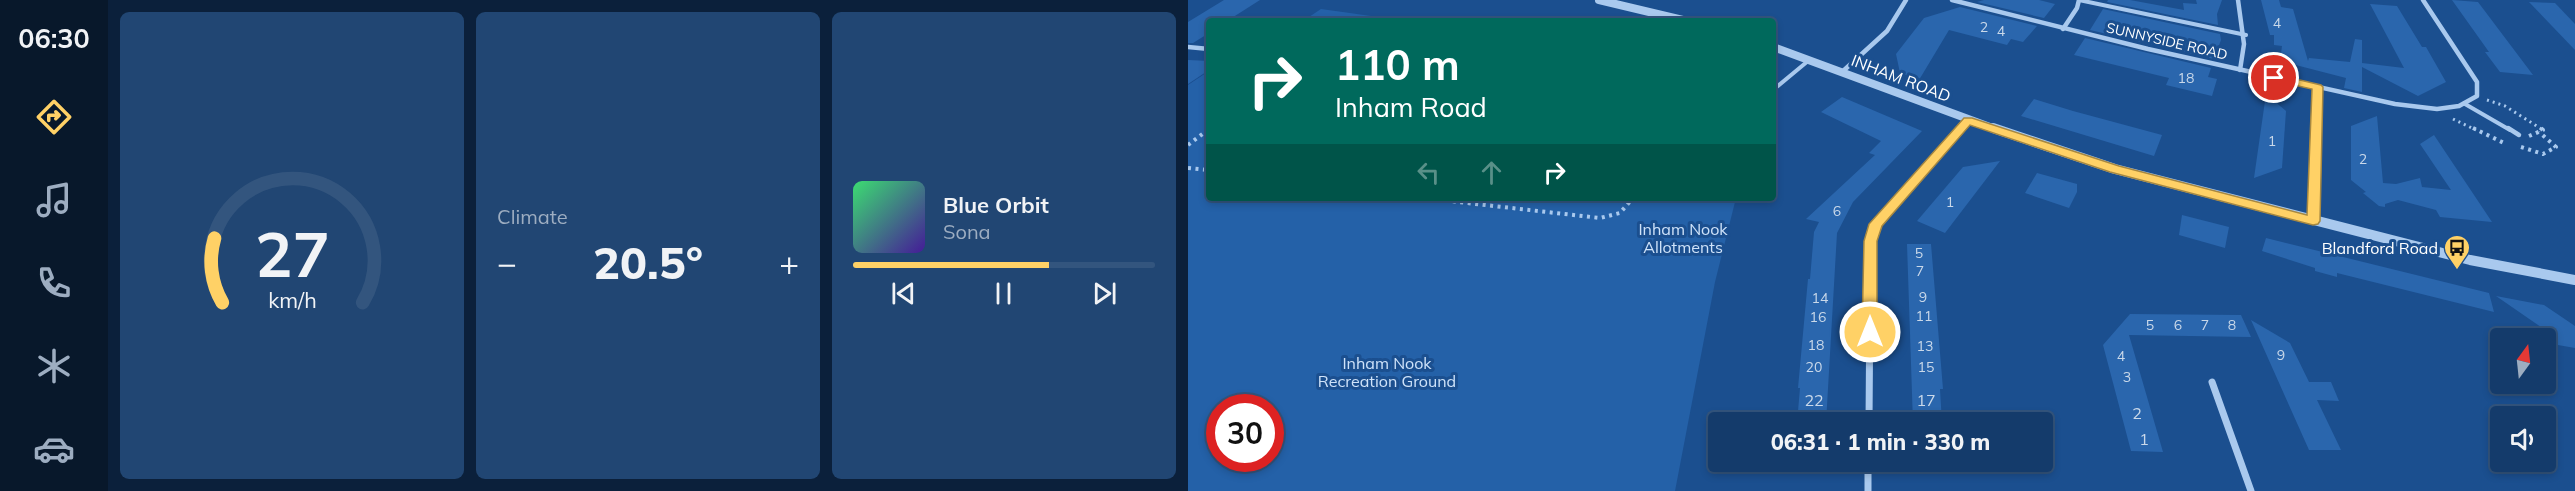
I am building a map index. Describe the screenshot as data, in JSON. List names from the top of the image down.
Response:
{
  "streets": {
    "street": ["SUNNYSIDE ROAD", "INHAM ROAD"]
  },
  "parks": ["Inham Nook Allotments", "Inham Nook Recreation Ground"],
  "places": {
    "bus stop": ["Blandford Road"]
  },
  "house_numbers": [
    "4",
    "2",
    "4",
    "18",
    "1",
    "2",
    "1",
    "6",
    "5",
    "7",
    "9",
    "14",
    "11",
    "16",
    "5",
    "6",
    "7",
    "8",
    "18",
    "13",
    "9",
    "4",
    "20",
    "15",
    "3",
    "22",
    "17",
    "2",
    "1"
  ],
  "north": "top",
  "page": {
    "tabs": "06:30",
    "tile": "Climate",
    "turn": ["110 m", "Inham Road"],
    "song": ["Blue Orbit", "Sona"],
    "heat": ["−", "20.5°", "+"],
    "limit": "30",
    "trip": "06:31 · 1 min · 330 m",
    "gauge": ["27", "km/h"]
  }
}
